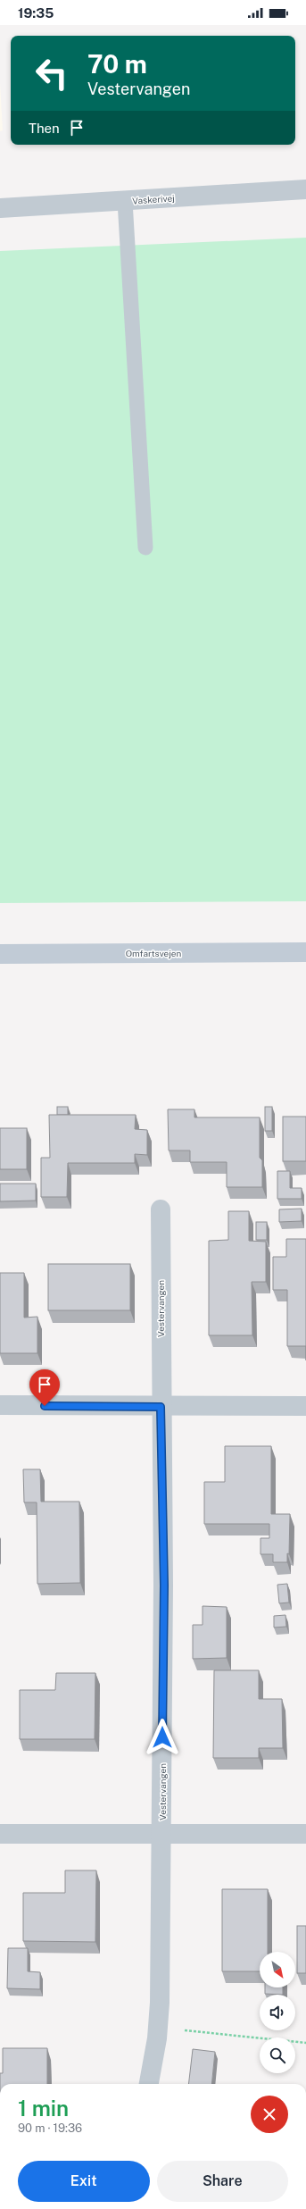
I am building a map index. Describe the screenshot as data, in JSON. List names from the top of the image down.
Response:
{
  "streets": {
    "main road": ["Omfartsvejen"],
    "street": ["Vaskerivej", "Vestervangen"]
  },
  "north": "bottom right",
  "page": {
    "status": "19:35",
    "turn": ["70 m", "Vestervangen"],
    "then": "Then",
    "heading": ["1 min", "90 m · 19:36"],
    "buttons": ["Exit", "Share"]
  }
}
